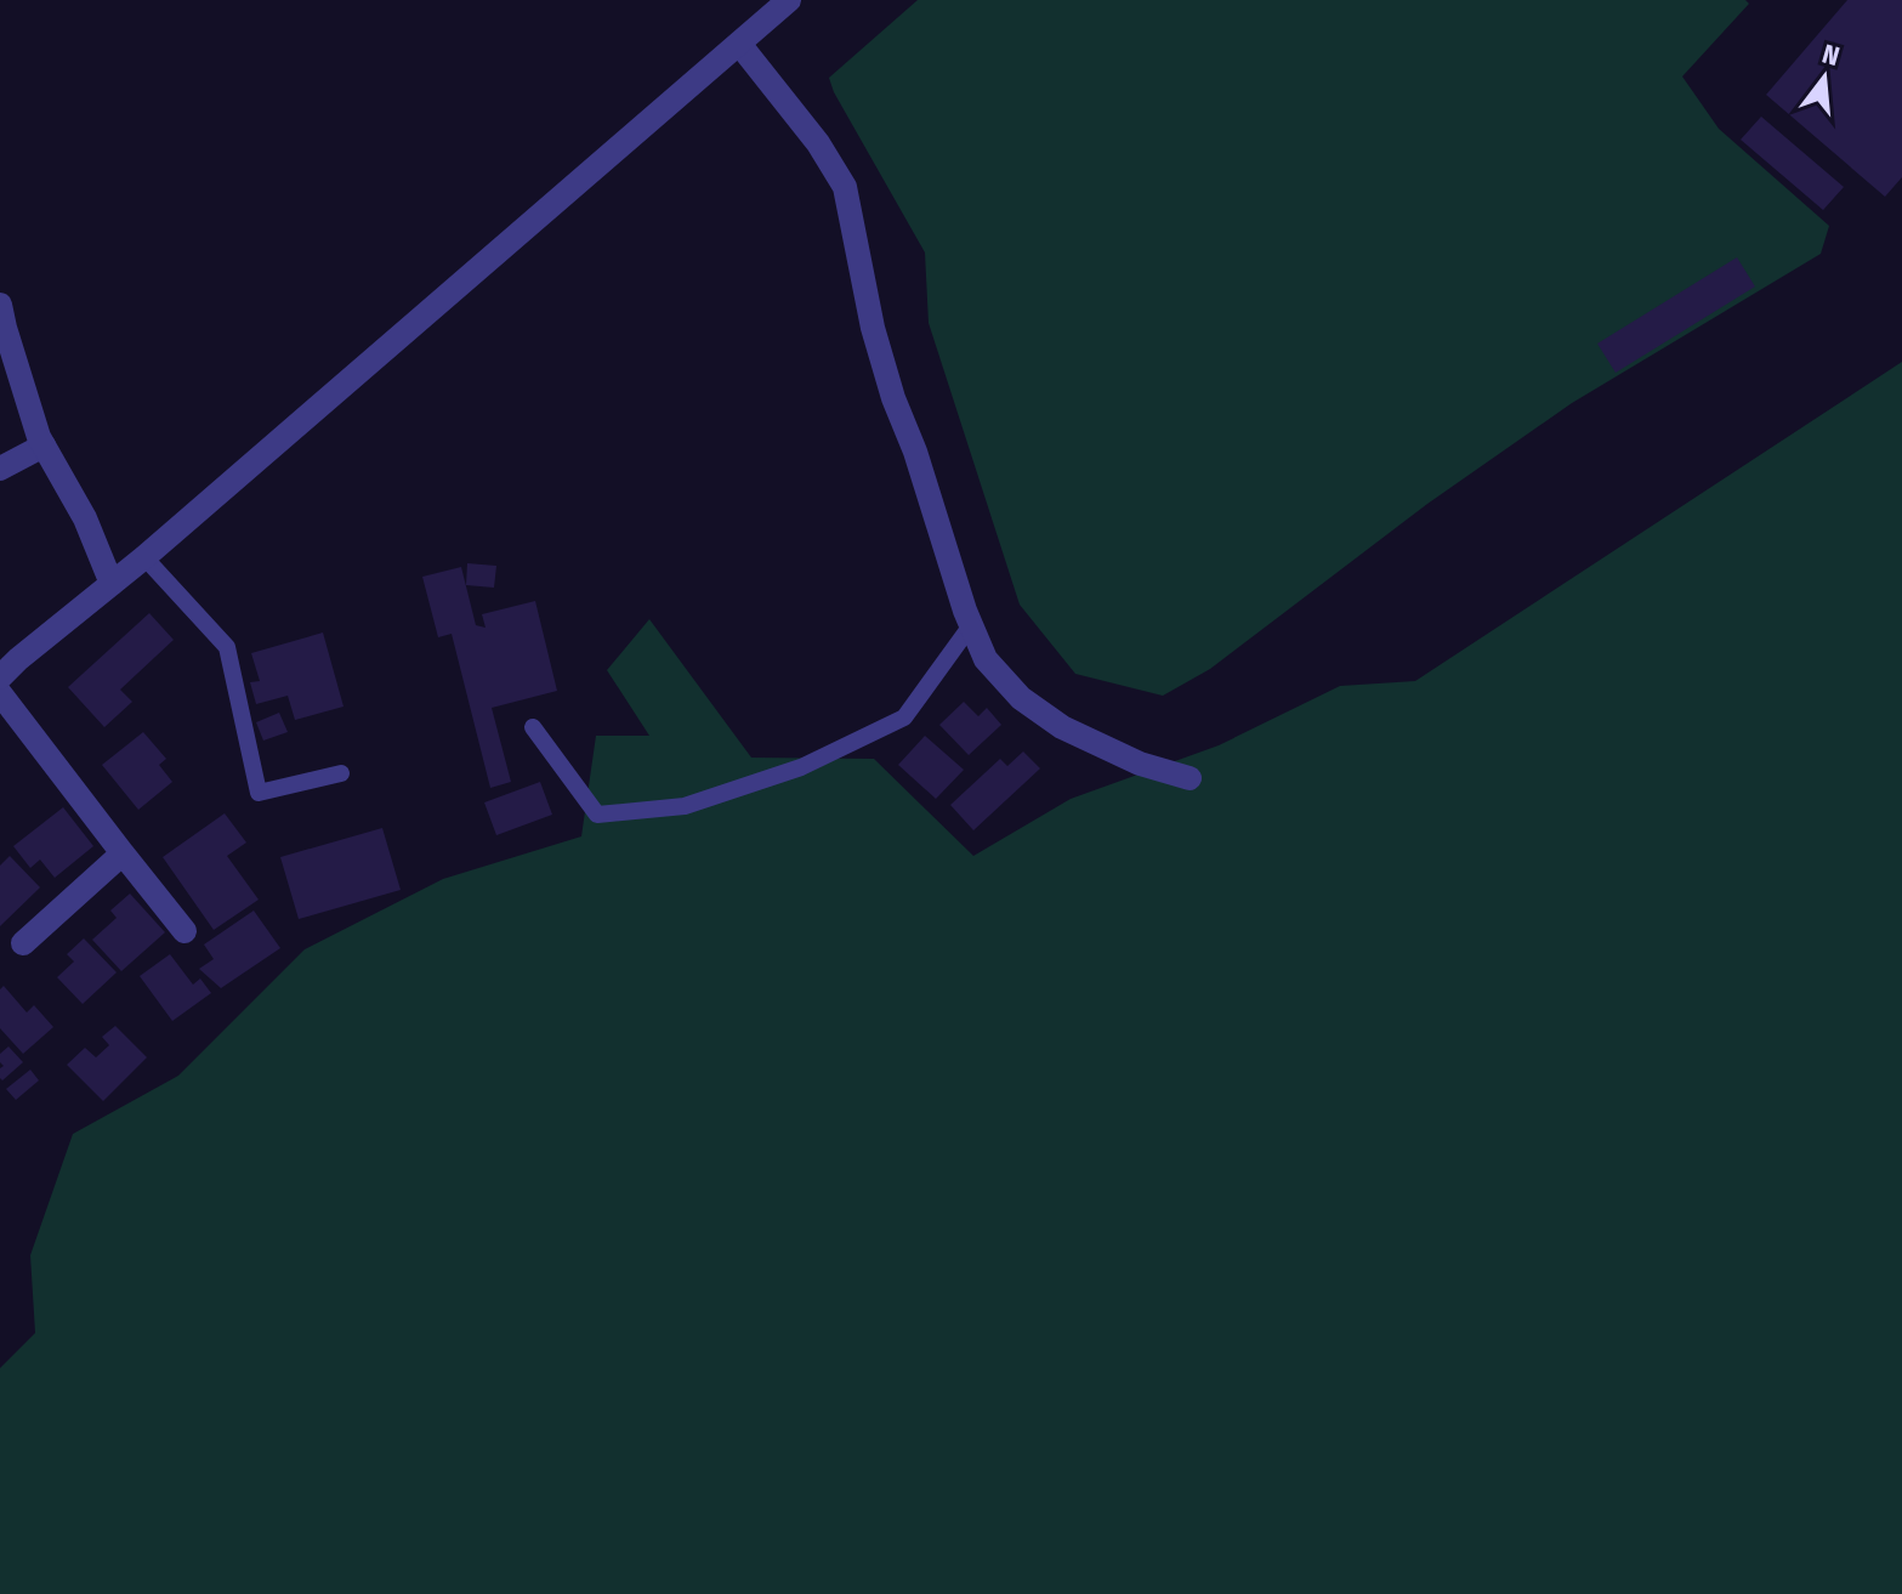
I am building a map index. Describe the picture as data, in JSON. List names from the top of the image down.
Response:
{
  "north": "top"
}
